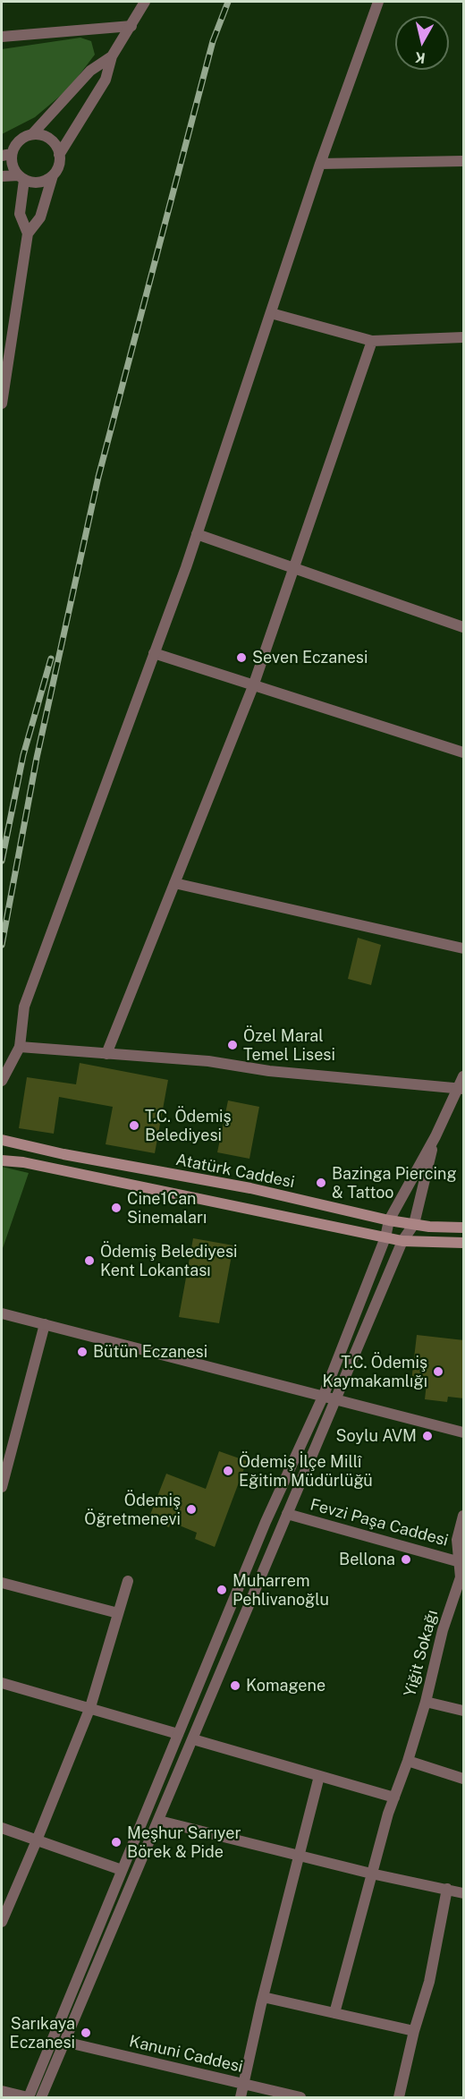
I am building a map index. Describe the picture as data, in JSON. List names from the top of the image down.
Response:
{
  "streets": {
    "main road": ["Atatürk Caddesi"],
    "street": ["Fevzi Paşa Caddesi", "Yiğit Sokağı", "Kanuni Caddesi"]
  },
  "crossings": [
    ["Fevzi Paşa Caddesi", "Yiğit Sokağı"]
  ],
  "places": [
    "Seven Eczanesi",
    "Özel Maral Temel Lisesi",
    "T.C. Ödemiş Belediyesi",
    "Bazinga Piercing & Tattoo",
    "Cine1Can Sinemaları",
    "Ödemiş Belediyesi Kent Lokantası",
    "Bütün Eczanesi",
    "T.C. Ödemiş Kaymakamlığı",
    "Soylu AVM",
    "Ödemiş İlçe Millî Eğitim Müdürlüğü",
    "Ödemiş Öğretmenevi",
    "Bellona",
    "Muharrem Pehlivanoğlu",
    "Komagene",
    "Meşhur Sarıyer Börek & Pide",
    "Sarıkaya Eczanesi"
  ],
  "north": "bottom"
}
